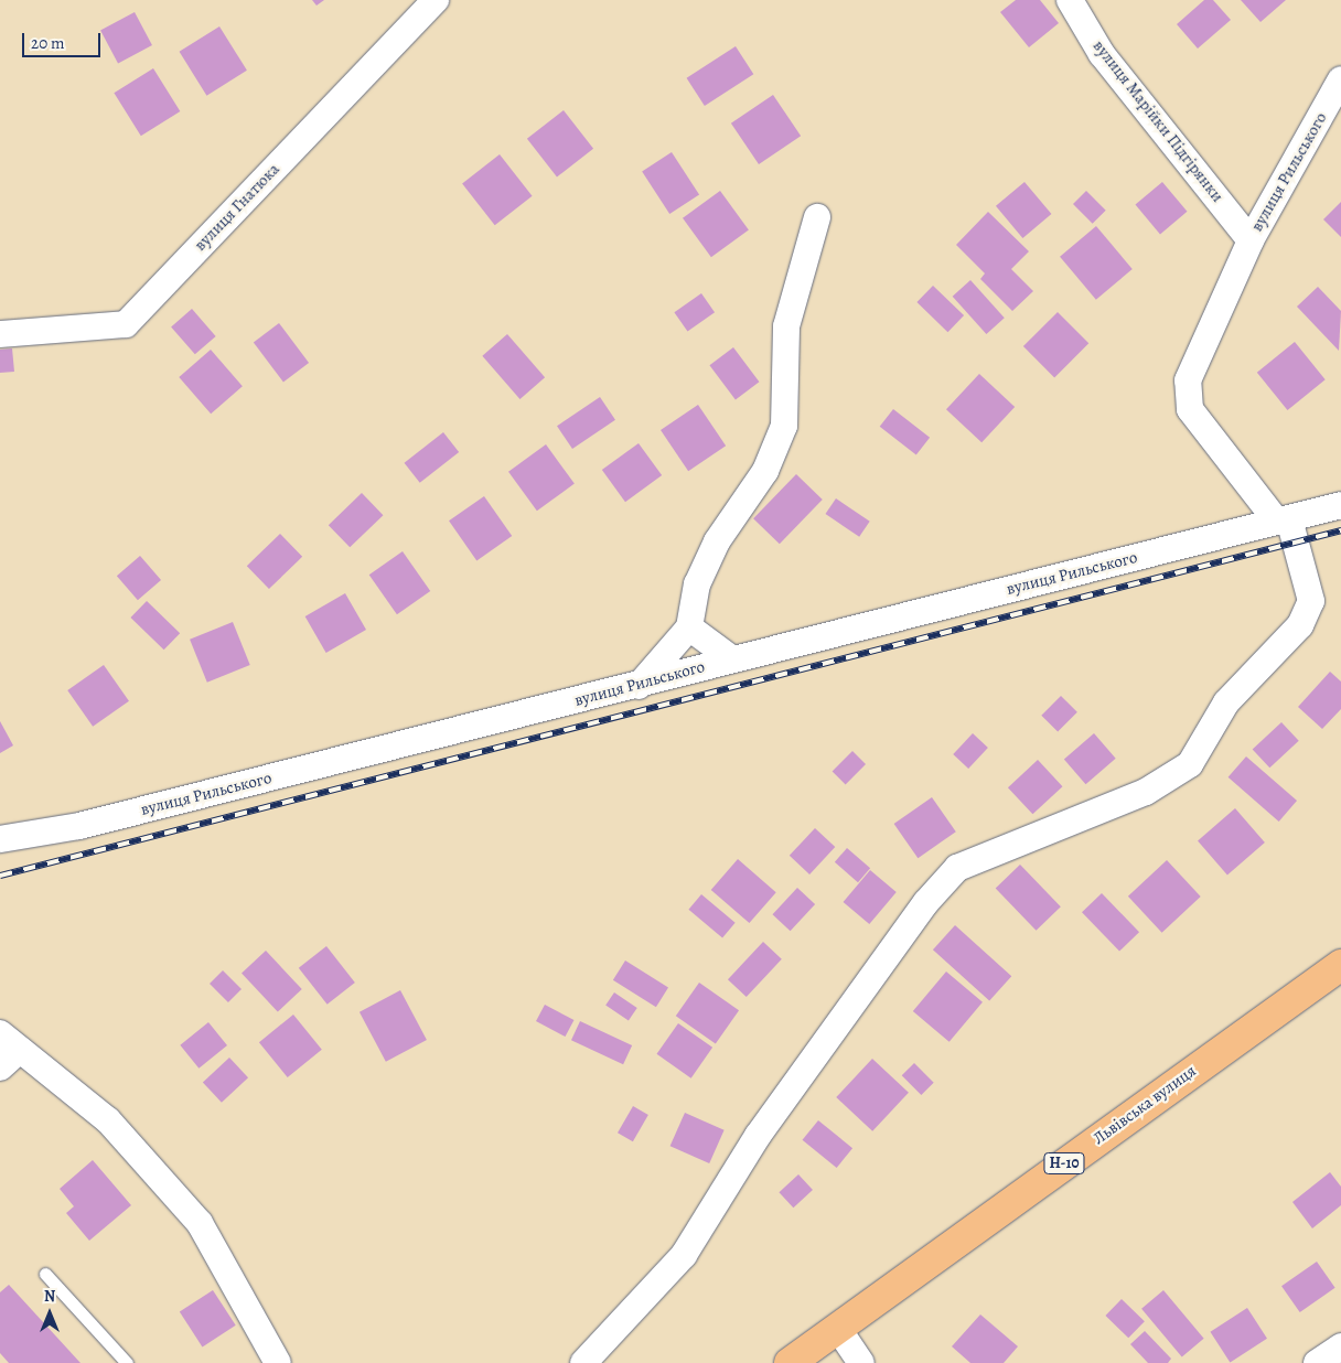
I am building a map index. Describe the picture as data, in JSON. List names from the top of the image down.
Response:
{
  "streets": {
    "main road": ["Львівська вулиця", "Н-10"],
    "street": ["вулиця Марійки Підгірянки", "вулиця Рильського", "вулиця Гнатюка"]
  },
  "crossings": [
    ["вулиця Марійки Підгірянки", "вулиця Рильського"]
  ],
  "scale_bar": "20 m",
  "north": "top"
}
